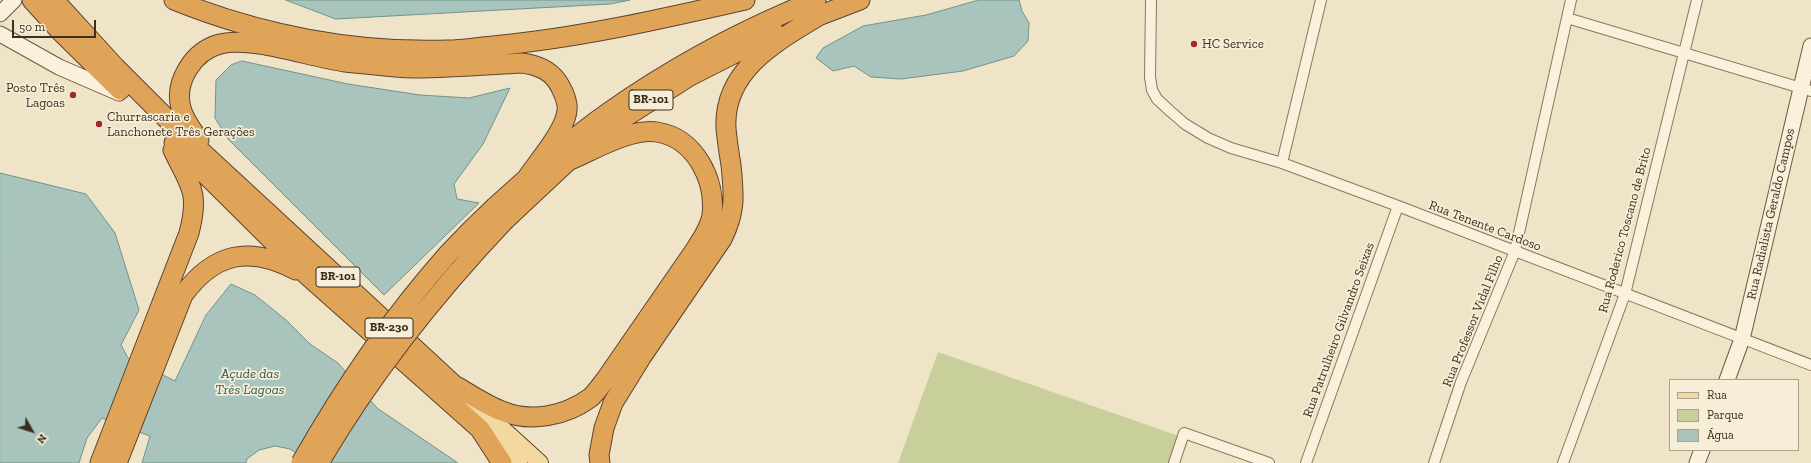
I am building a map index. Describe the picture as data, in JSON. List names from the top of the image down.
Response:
{
  "streets": {
    "highway": ["BR-101", "BR-230"],
    "street": [
      "Rua Radialista Geraldo Campos",
      "Rua Tenente Cardoso",
      "Rua Roderico Toscano de Brito",
      "Rua Professor Vidal Filho",
      "Rua Patrulheiro Gilvandro Seixas"
    ]
  },
  "crossings": [
    ["BR-101", "BR-230"],
    ["Rua Radialista Geraldo Campos", "Rua Tenente Cardoso"],
    ["Rua Tenente Cardoso", "Rua Roderico Toscano de Brito"],
    ["Rua Tenente Cardoso", "Rua Professor Vidal Filho"],
    ["Rua Tenente Cardoso", "Rua Patrulheiro Gilvandro Seixas"]
  ],
  "water": ["Açude das Três Lagoas"],
  "places": ["HC Service", "Posto Três Lagoas", "Churrascaria e Lanchonete Três Gerações"],
  "legend": ["Rua", "Parque", "Água"],
  "scale_bar": "50 m",
  "north": "bottom right"
}
